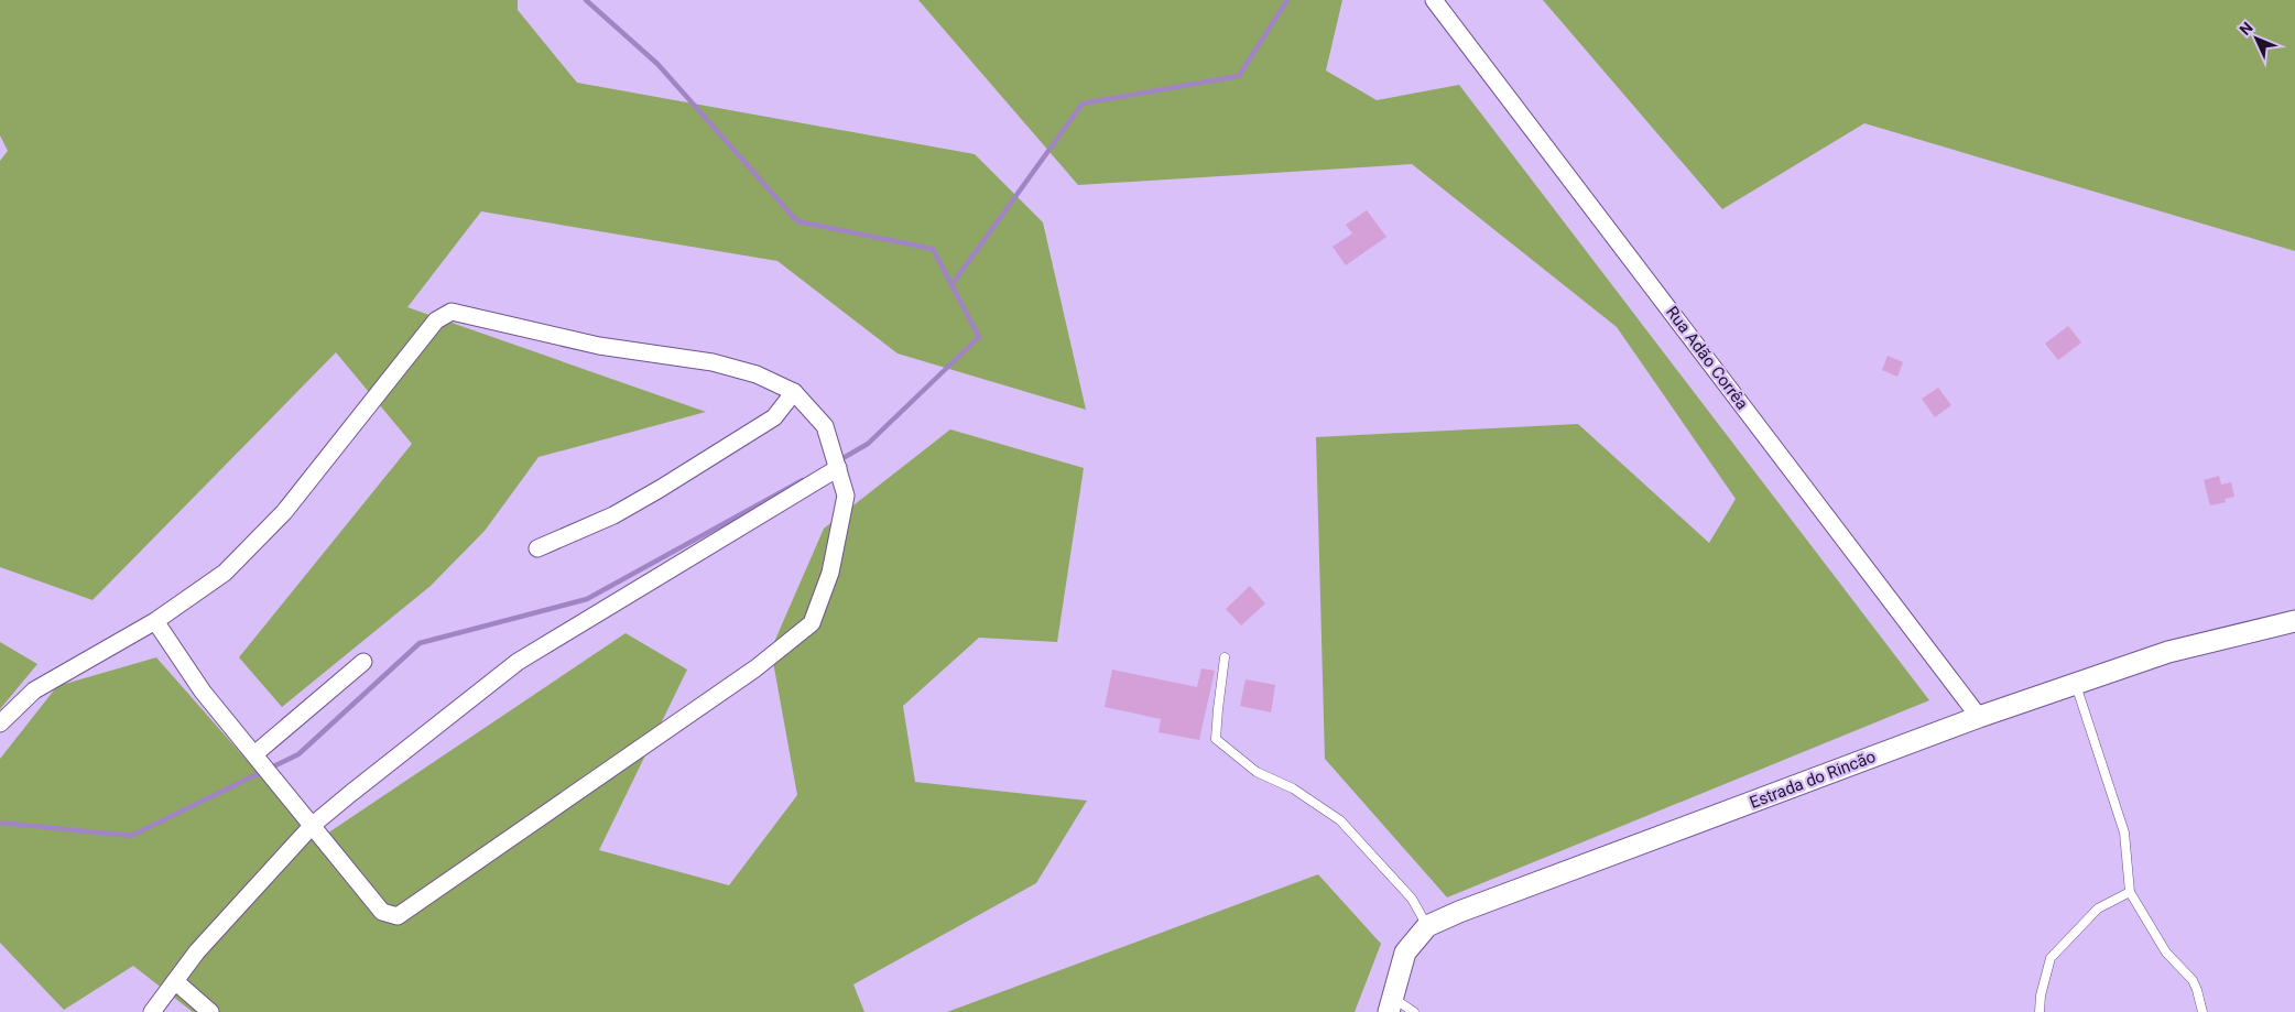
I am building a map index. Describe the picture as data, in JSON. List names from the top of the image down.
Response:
{
  "streets": {
    "street": ["Rua Adão Corrêa", "Estrada do Rincão"]
  },
  "crossings": [
    ["Rua Adão Corrêa", "Estrada do Rincão"]
  ],
  "north": "top left"
}
